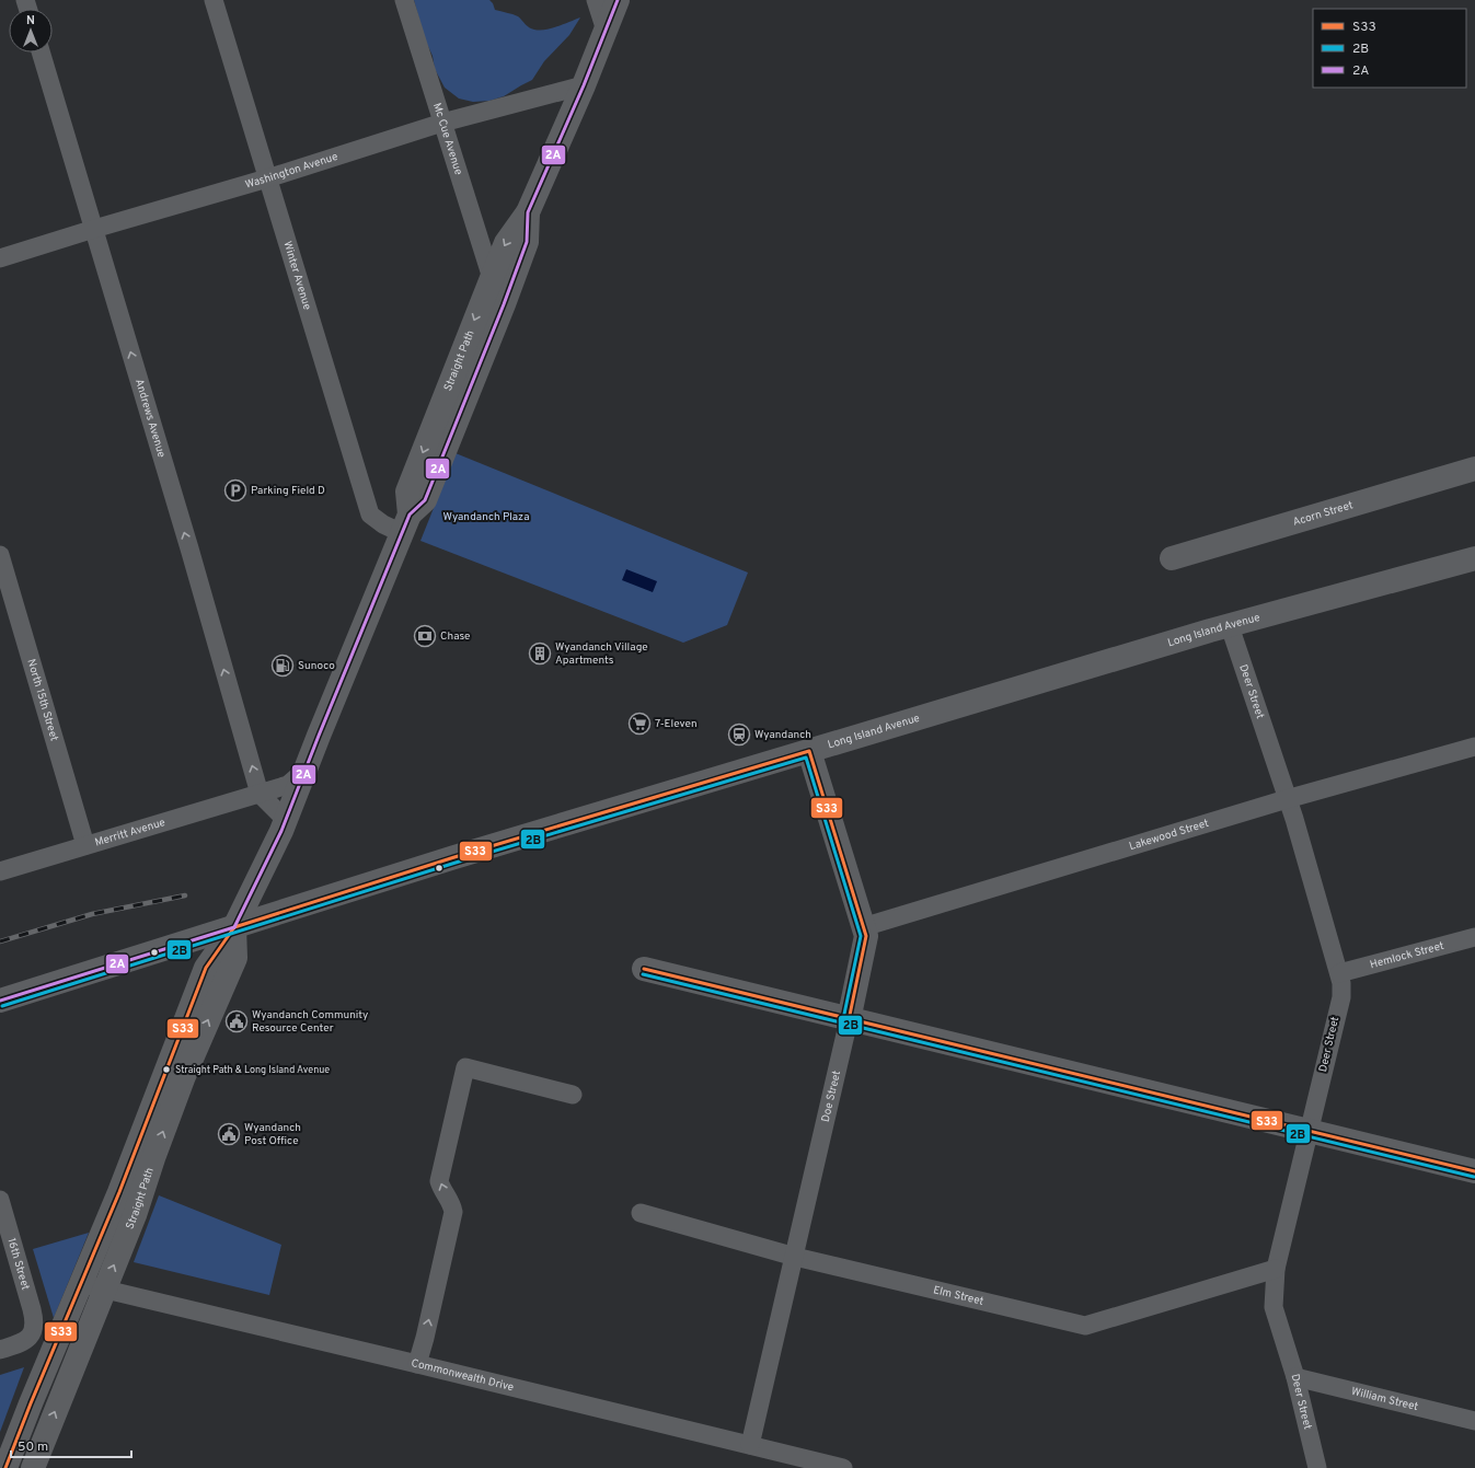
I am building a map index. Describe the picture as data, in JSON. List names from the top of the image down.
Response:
{
  "streets": {
    "street": [
      "Mc Cue Avenue",
      "Washington Avenue",
      "Winter Avenue",
      "Straight Path",
      "Andrews Avenue",
      "Acorn Street",
      "Long Island Avenue",
      "Deer Street",
      "North 15th Street",
      "Merritt Avenue",
      "Lakewood Street",
      "Hemlock Street",
      "Doe Street",
      "16th Street",
      "Elm Street",
      "Commonwealth Drive",
      "William Street"
    ]
  },
  "crossings": [
    ["Mc Cue Avenue", "Washington Avenue"],
    ["Mc Cue Avenue", "Straight Path"],
    ["Washington Avenue", "Winter Avenue"],
    ["Washington Avenue", "Straight Path"],
    ["Washington Avenue", "Andrews Avenue"],
    ["Winter Avenue", "Straight Path"],
    ["Straight Path", "Long Island Avenue"],
    ["Straight Path", "Merritt Avenue"],
    ["Straight Path", "Commonwealth Drive"],
    ["Andrews Avenue", "Merritt Avenue"],
    ["Long Island Avenue", "Deer Street"],
    ["Long Island Avenue", "Doe Street"],
    ["Deer Street", "Lakewood Street"],
    ["Deer Street", "Hemlock Street"],
    ["Deer Street", "Elm Street"],
    ["Deer Street", "William Street"],
    ["North 15th Street", "Merritt Avenue"],
    ["Lakewood Street", "Doe Street"],
    ["Doe Street", "Elm Street"],
    ["Doe Street", "Commonwealth Drive"]
  ],
  "one_way": ["Andrews Avenue"],
  "parks": ["Wyandanch Plaza"],
  "places": {
    "parking": ["Parking Field D"],
    "bank": ["Chase"],
    "building": ["Wyandanch Village Apartments"],
    "fuel station": ["Sunoco"],
    "supermarket": ["7-Eleven"],
    "station": ["Wyandanch"],
    "public building": ["Wyandanch Community Resource Center", "Wyandanch Post Office"],
    "other": ["Straight Path & Long Island Avenue"]
  },
  "lines": ["transit line 2A", "transit line S33", "transit line 2B"],
  "legend": ["S33", "2B", "2A"],
  "scale_bar": "50 m",
  "north": "top"
}
